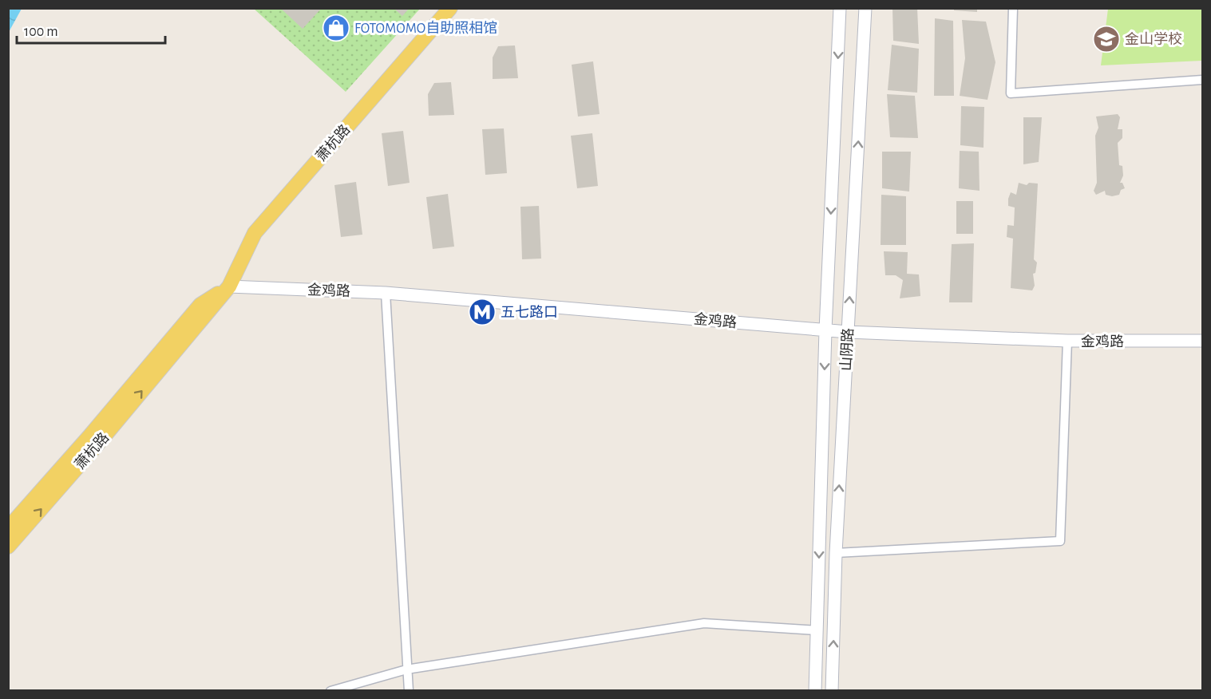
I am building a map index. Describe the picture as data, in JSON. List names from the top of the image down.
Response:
{
  "streets": {
    "main road": ["萧杭路", "金鸡路", "山阴路"]
  },
  "crossings": [
    ["萧杭路", "金鸡路"],
    ["金鸡路", "山阴路"]
  ],
  "places": {
    "shop": ["FOTOMOMO自助照相馆"],
    "school or university": ["金山学校"],
    "metro station": ["五七路口"]
  },
  "scale_bar": "100 m"
}
